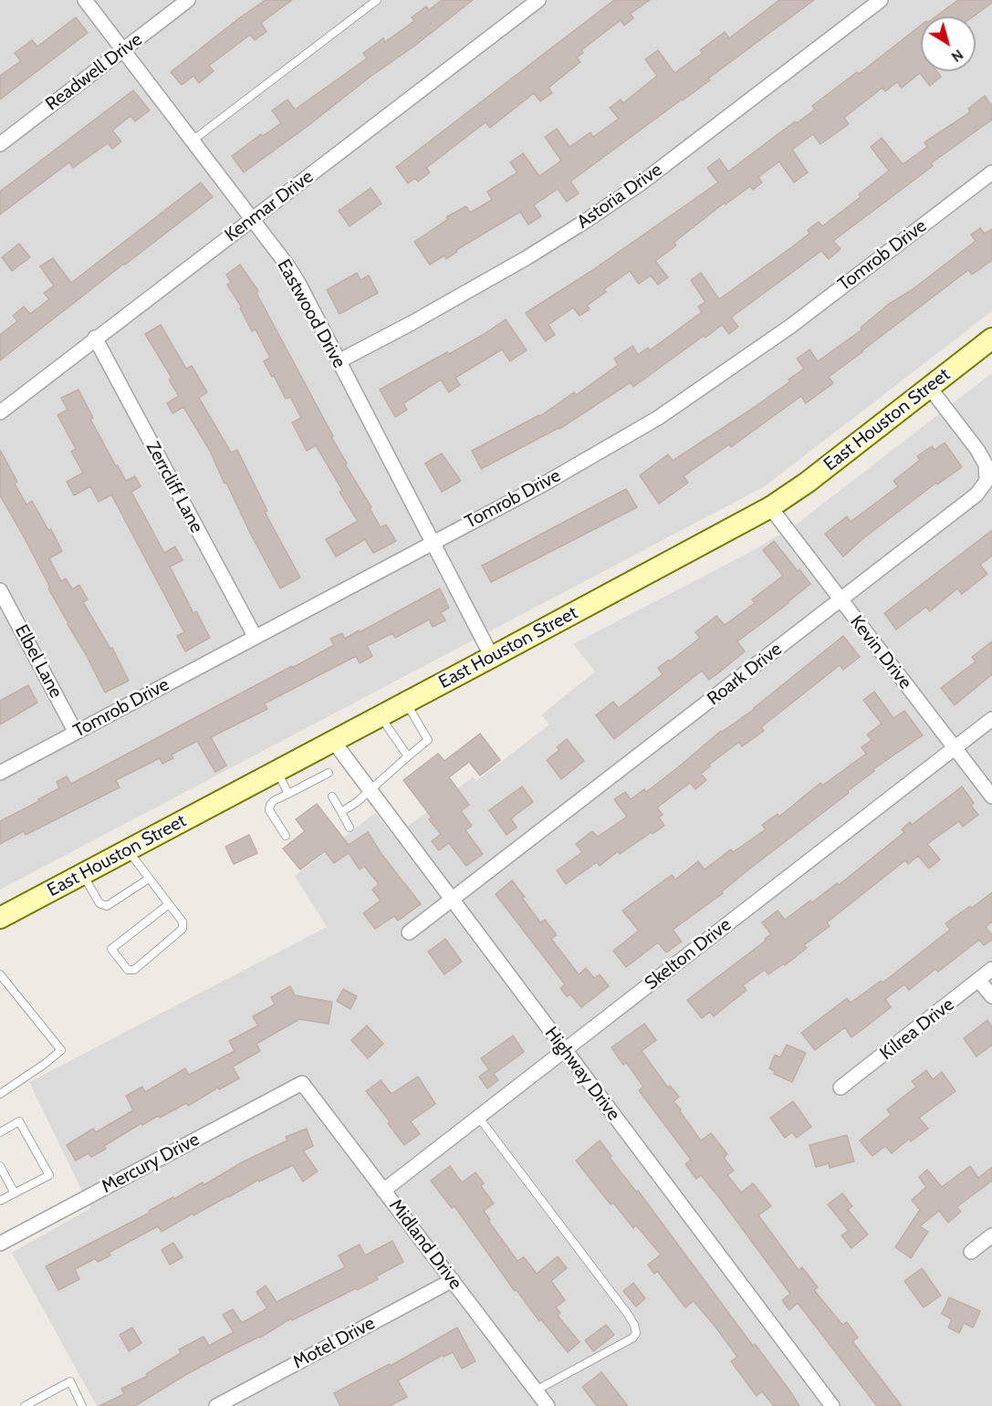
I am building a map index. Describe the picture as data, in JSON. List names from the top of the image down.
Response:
{
  "streets": {
    "main road": ["East Houston Street"],
    "street": [
      "Readwell Drive",
      "Astoria Drive",
      "Kenmar Drive",
      "Tomrob Drive",
      "Eastwood Drive",
      "Zerrcliff Lane",
      "Kevin Drive",
      "Elbel Lane",
      "Roark Drive",
      "Skelton Drive",
      "Kilrea Drive",
      "Highway Drive",
      "Mercury Drive",
      "Midland Drive",
      "Motel Drive"
    ]
  },
  "crossings": [
    ["Readwell Drive", "Eastwood Drive"],
    ["Astoria Drive", "Eastwood Drive"],
    ["Kenmar Drive", "Eastwood Drive"],
    ["Kenmar Drive", "Zerrcliff Lane"],
    ["Tomrob Drive", "Eastwood Drive"],
    ["Tomrob Drive", "Zerrcliff Lane"],
    ["Tomrob Drive", "Elbel Lane"],
    ["Eastwood Drive", "East Houston Street"],
    ["East Houston Street", "Kevin Drive"],
    ["East Houston Street", "Roark Drive"],
    ["East Houston Street", "Highway Drive"],
    ["Kevin Drive", "Roark Drive"],
    ["Kevin Drive", "Skelton Drive"],
    ["Roark Drive", "Highway Drive"],
    ["Skelton Drive", "Highway Drive"],
    ["Skelton Drive", "Midland Drive"],
    ["Mercury Drive", "Midland Drive"],
    ["Midland Drive", "Motel Drive"]
  ],
  "north": "bottom right"
}
